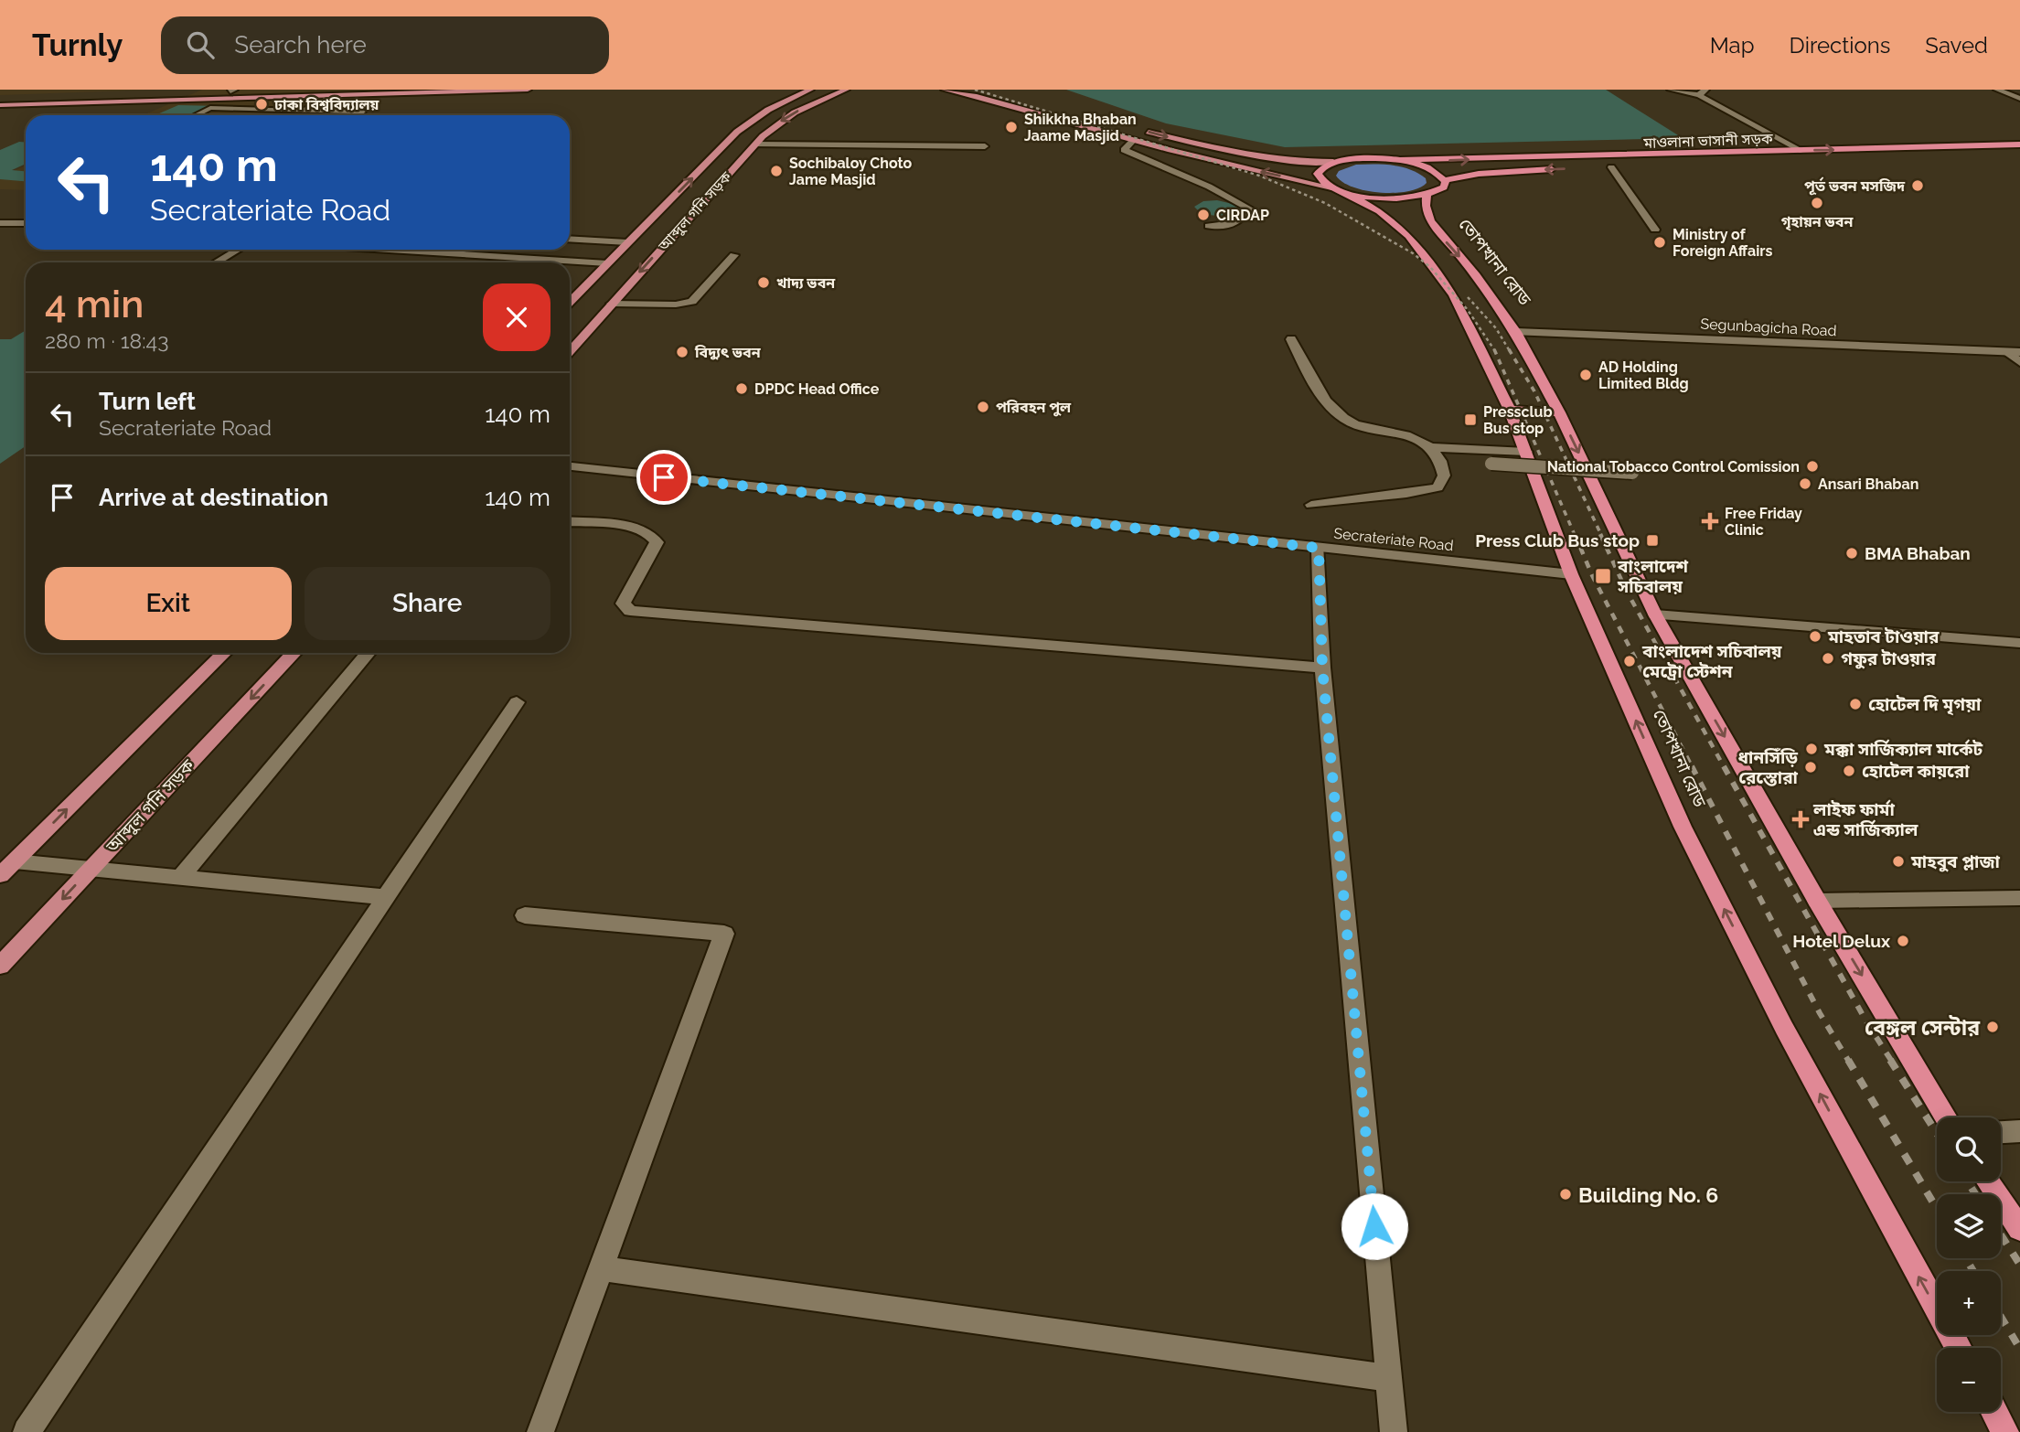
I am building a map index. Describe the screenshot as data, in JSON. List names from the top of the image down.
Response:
{
  "streets": {
    "highway": ["মাওলানা ভাসানী সড়ক", "তোপখানা রোড"],
    "main road": ["আব্দুল গনি সড়ক"],
    "street": ["Segunbagicha Road", "Secrateriate Road"]
  },
  "crossings": [
    ["তোপখানা রোড", "Segunbagicha Road"],
    ["তোপখানা রোড", "Secrateriate Road"]
  ],
  "one_way": ["মাওলানা ভাসানী সড়ক"],
  "places": {
    "other": [
      "ঢাকা বিশ্ববিদ্যালয়",
      "Shikkha Bhaban Jaame Masjid",
      "Sochibaloy Choto Jame Masjid",
      "পূর্ত ভবন মসজিদ",
      "গৃহায়ন ভবন",
      "CIRDAP",
      "Ministry of Foreign Affairs",
      "খাদ্য ভবন",
      "বিদ্যুৎ ভবন",
      "AD Holding Limited Bldg",
      "DPDC Head Office",
      "পরিবহন পুল",
      "National Tobacco Control Comission",
      "Ansari Bhaban",
      "BMA Bhaban",
      "মাহতাব টাওয়ার",
      "গফুর টাওয়ার",
      "বাংলাদেশ সচিবালয় মেট্রো স্টেশন",
      "হোটেল দি মৃগয়া",
      "মক্কা সার্জিক্যাল মার্কেট",
      "ধানসিঁড়ি রেস্তোরা",
      "হোটেল কায়রো",
      "মাহবুব প্লাজা",
      "Hotel Delux",
      "বেঙ্গল সেন্টার",
      "Building No. 6"
    ],
    "transit": ["Pressclub Bus stop", "Press Club Bus stop", "বাংলাদেশ সচিবালয়"],
    "health": ["Free Friday Clinic", "লাইফ ফার্মা এন্ড সার্জিক্যাল"]
  },
  "page": {
    "header": "Turnly",
    "search": "Search here",
    "nav": ["Map", "Directions", "Saved"],
    "turn": ["140 m", "Secrateriate Road"],
    "heading": ["4 min", "280 m · 18:43"],
    "list": [
      {
        "name": "Turn left",
        "note": "Secrateriate Road",
        "value": "140 m"
      },
      {
        "name": "Arrive at destination",
        "value": "140 m"
      }
    ],
    "buttons": ["Exit", "Share"],
    "map_buttons": ["+", "−"]
  }
}
